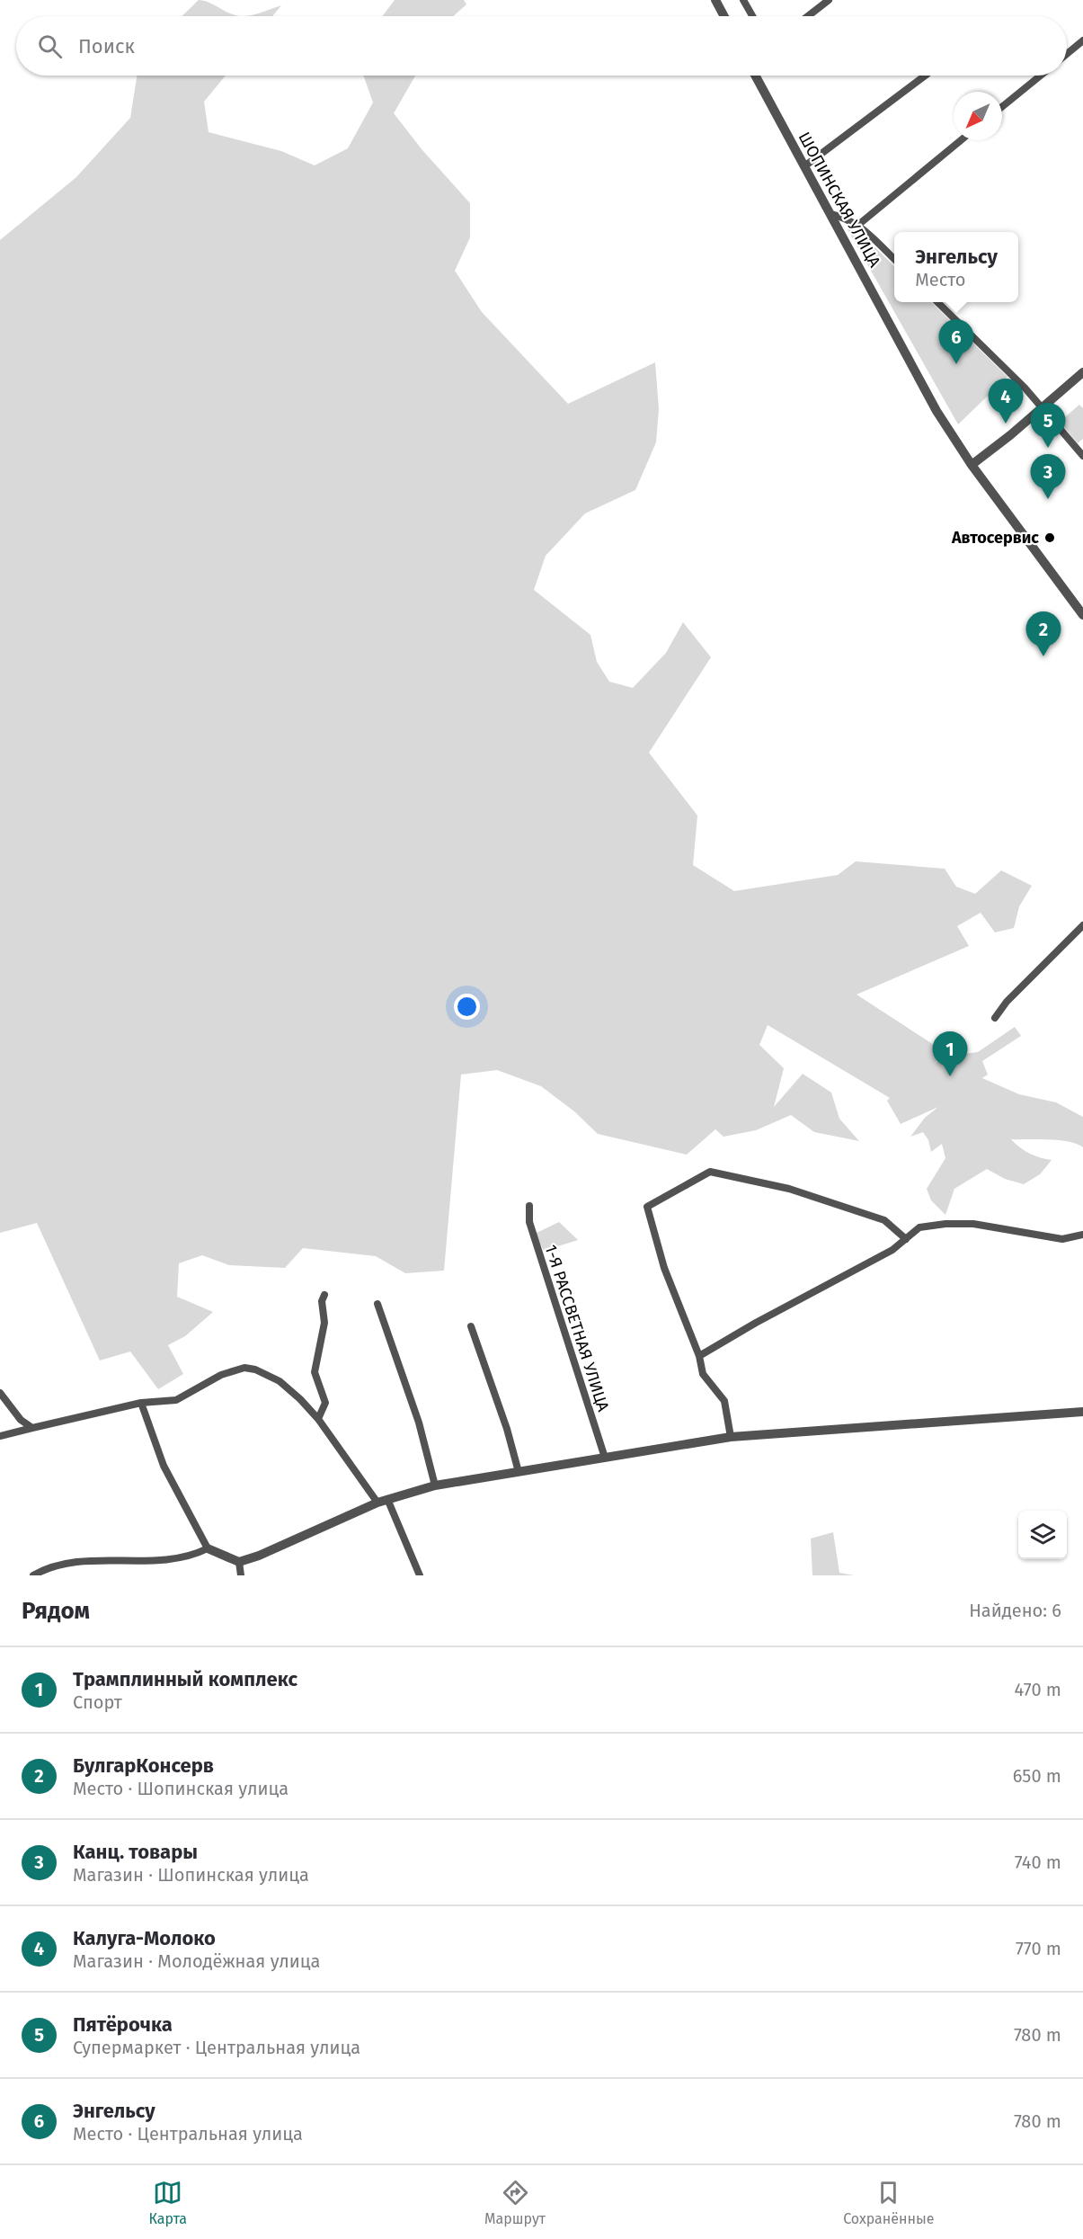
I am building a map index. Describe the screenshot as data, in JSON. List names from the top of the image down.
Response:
{
  "streets": {
    "street": ["ШОПИНСКАЯ УЛИЦА", "1-Я РАССВЕТНАЯ УЛИЦА"]
  },
  "places": ["Автосервис"],
  "north": "bottom left",
  "page": {
    "search": "Поиск",
    "popup": ["Энгельсу", "Место"],
    "pins": [
      "6",
      "4",
      "5",
      "3",
      "2",
      "1"
    ],
    "heading": ["Рядом", "Найдено: 6"],
    "list": [
      {
        "mark": "1",
        "name": "Трамплинный комплекс",
        "note": "Спорт",
        "value": "470 m"
      },
      {
        "mark": "2",
        "name": "БулгарКонсерв",
        "note": "Место · Шопинская улица",
        "value": "650 m"
      },
      {
        "mark": "3",
        "name": "Канц. товары",
        "note": "Магазин · Шопинская улица",
        "value": "740 m"
      },
      {
        "mark": "4",
        "name": "Калуга-Молоко",
        "note": "Магазин · Молодёжная улица",
        "value": "770 m"
      },
      {
        "mark": "5",
        "name": "Пятёрочка",
        "note": "Супермаркет · Центральная улица",
        "value": "780 m"
      },
      {
        "mark": "6",
        "name": "Энгельсу",
        "note": "Место · Центральная улица",
        "value": "780 m"
      }
    ],
    "nav": ["Карта", "Маршрут", "Сохранённые"]
  }
}
